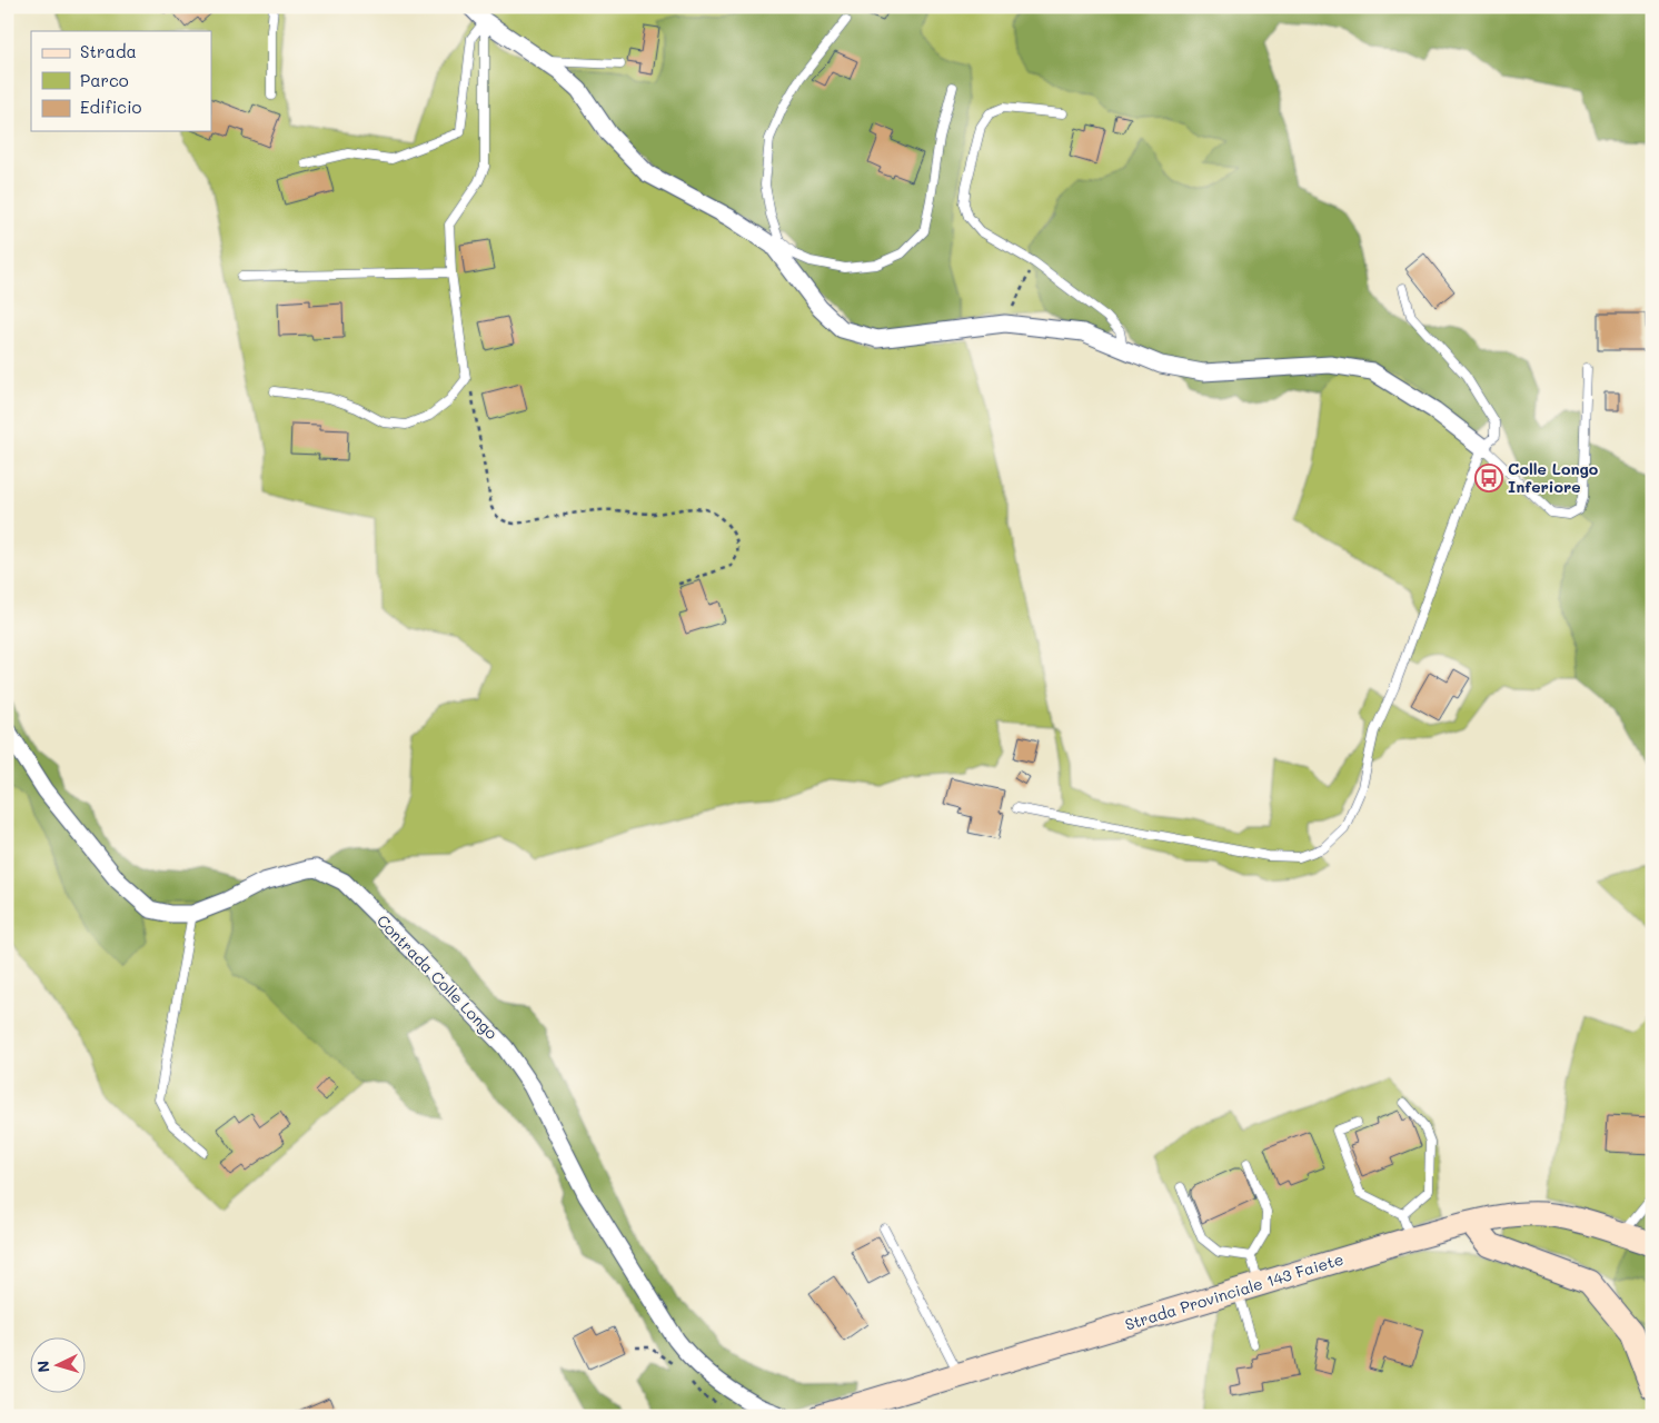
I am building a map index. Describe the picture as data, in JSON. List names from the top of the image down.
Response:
{
  "streets": {
    "main road": ["Strada Provinciale 143 Faiete"],
    "street": ["Contrada Colle Longo"]
  },
  "places": {
    "bus stop": ["Colle Longo Inferiore"]
  },
  "legend": ["Strada", "Parco", "Edificio"],
  "north": "left"
}
